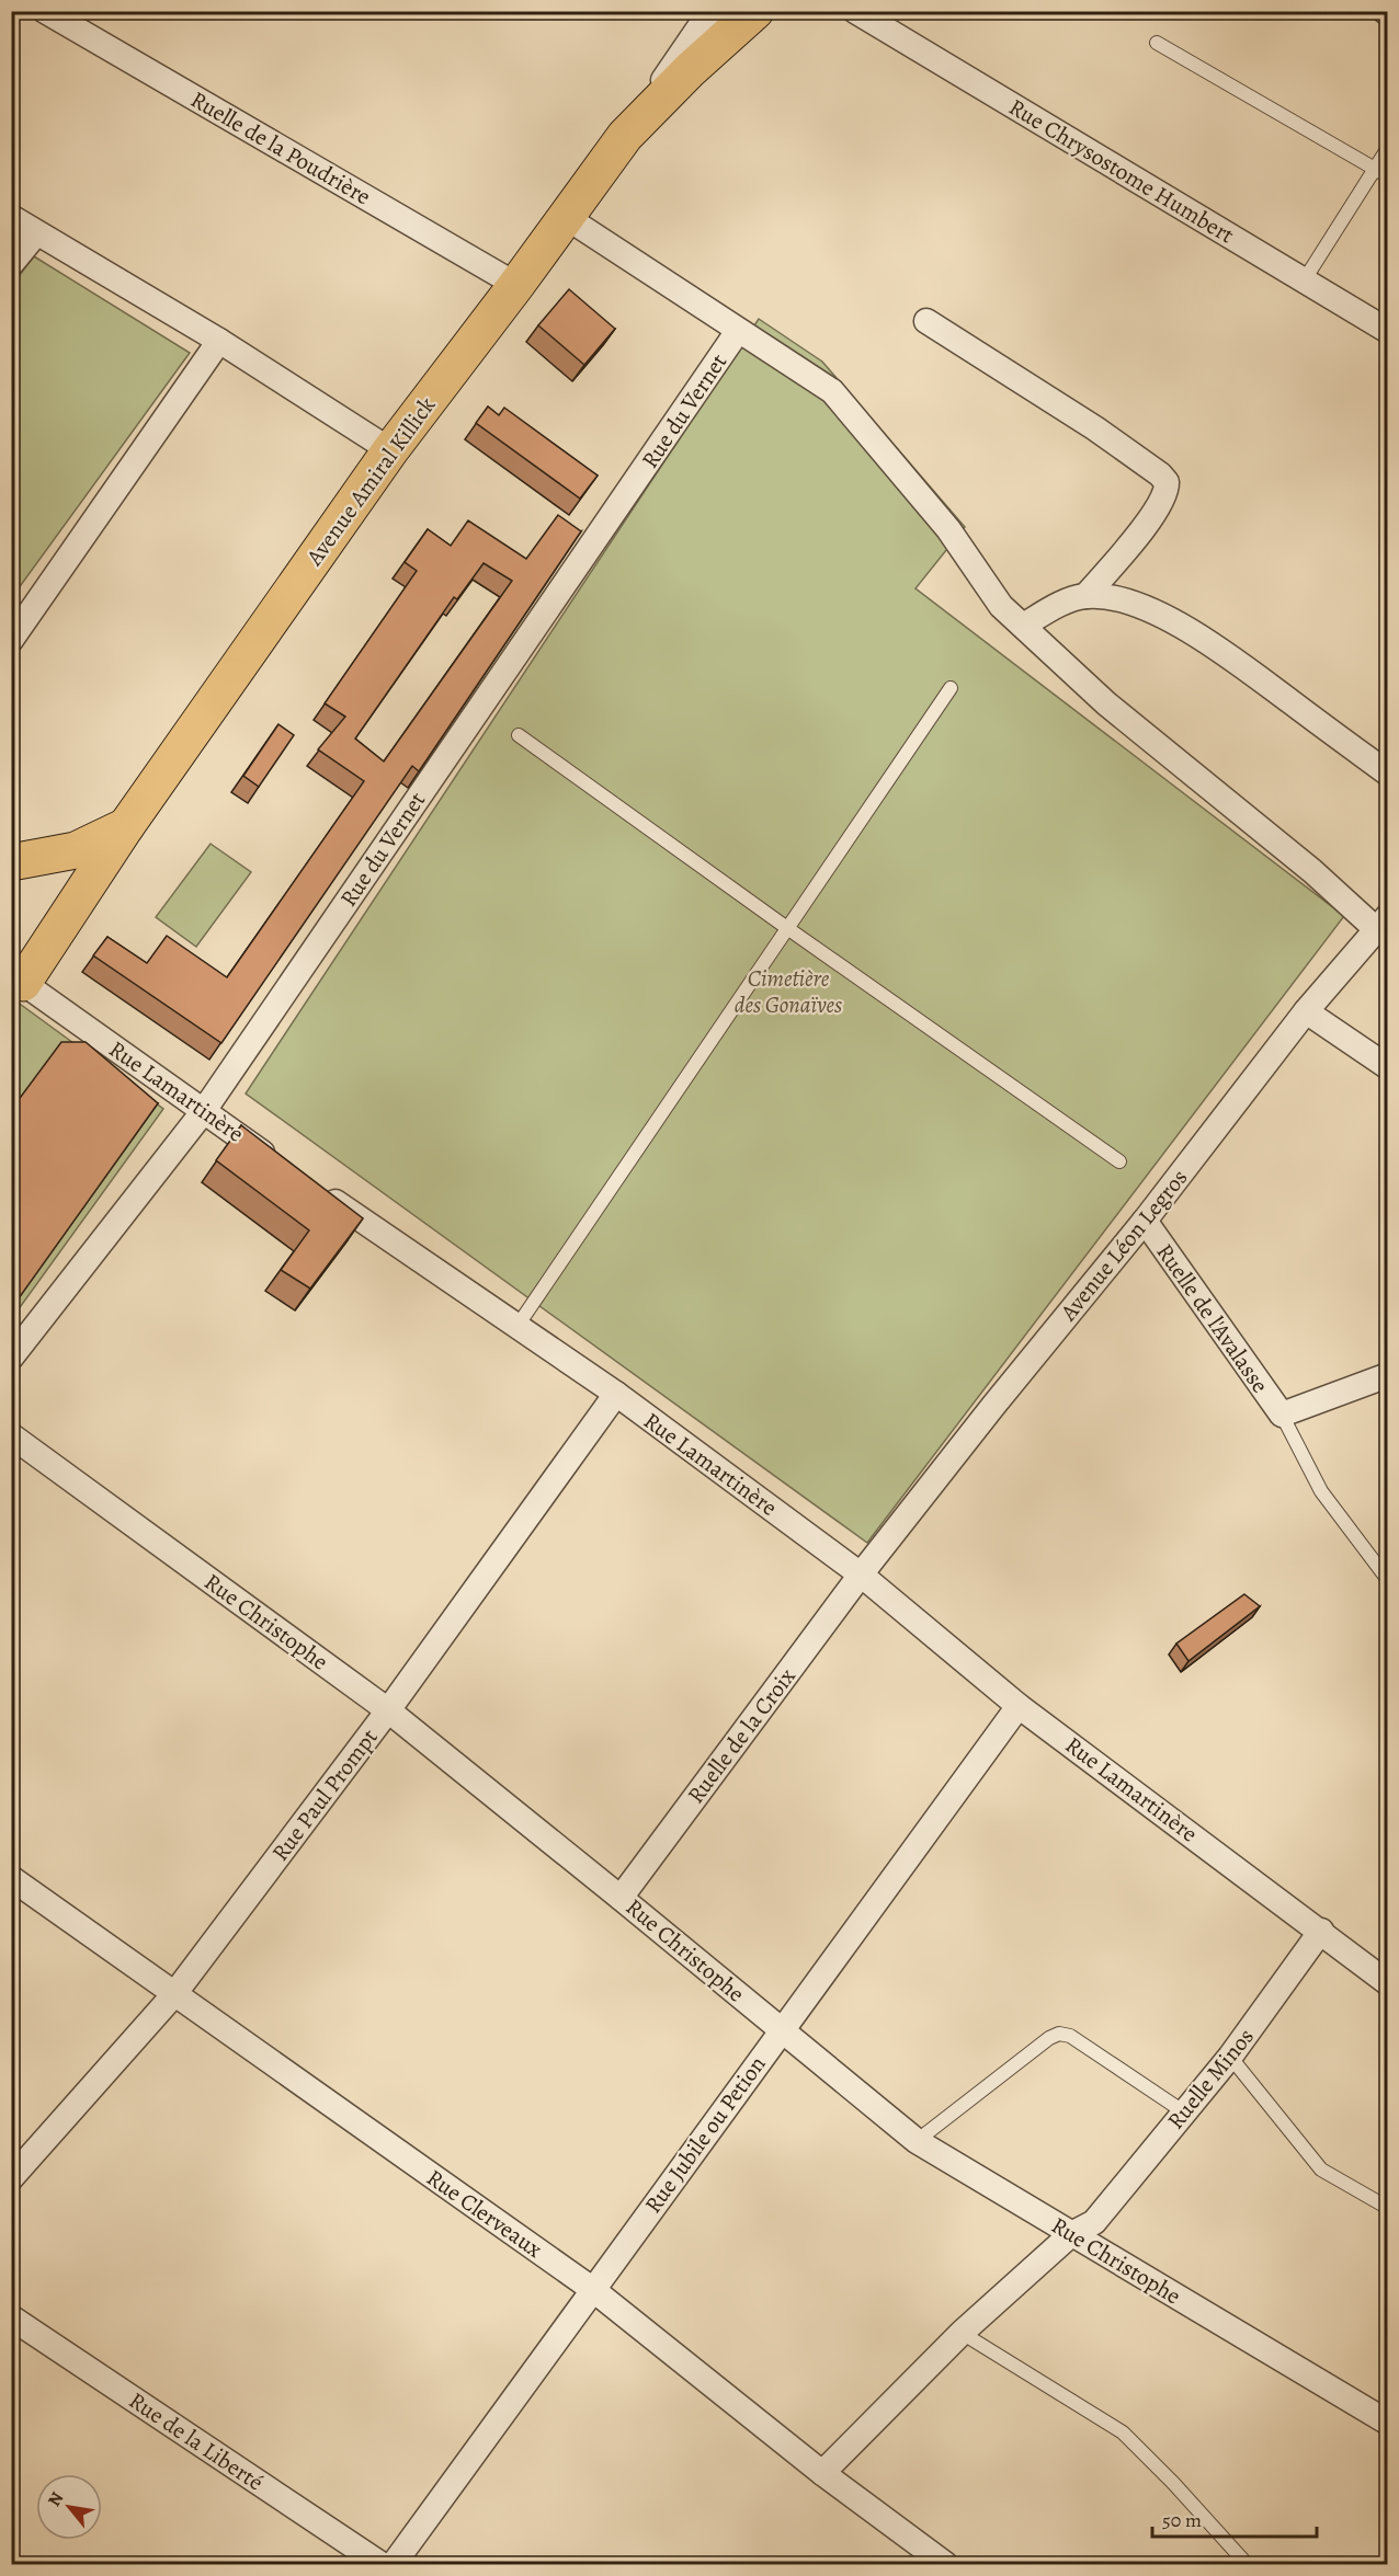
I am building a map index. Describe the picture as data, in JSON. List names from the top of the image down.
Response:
{
  "streets": {
    "main road": ["Avenue Amiral Killick"],
    "street": [
      "Ruelle de la Poudrière",
      "Rue Chrysostome Humbert",
      "Rue du Vernet",
      "Rue Lamartinère",
      "Avenue Léon Legros",
      "Ruelle de l'Avalasse",
      "Rue Christophe",
      "Ruelle de la Croix",
      "Rue Paul Prompt",
      "Ruelle Minos",
      "Rue Jubile ou Petion",
      "Rue Clerveaux",
      "Rue de la Liberté"
    ]
  },
  "crossings": [
    ["Ruelle de la Poudrière", "Avenue Amiral Killick"],
    ["Rue du Vernet", "Rue Lamartinère"],
    ["Avenue Amiral Killick", "Rue Lamartinère"],
    ["Rue Lamartinère", "Avenue Léon Legros"],
    ["Rue Lamartinère", "Ruelle de la Croix"],
    ["Rue Lamartinère", "Rue Paul Prompt"],
    ["Rue Lamartinère", "Ruelle Minos"],
    ["Rue Lamartinère", "Rue Jubile ou Petion"],
    ["Avenue Léon Legros", "Ruelle de l'Avalasse"],
    ["Avenue Léon Legros", "Ruelle de la Croix"],
    ["Rue Christophe", "Ruelle de la Croix"],
    ["Rue Christophe", "Rue Paul Prompt"],
    ["Rue Christophe", "Ruelle Minos"],
    ["Rue Christophe", "Rue Jubile ou Petion"],
    ["Rue Paul Prompt", "Rue Clerveaux"],
    ["Rue Jubile ou Petion", "Rue Clerveaux"]
  ],
  "parks": ["Cimetière des Gonaïves"],
  "scale_bar": "50 m",
  "north": "top left"
}
